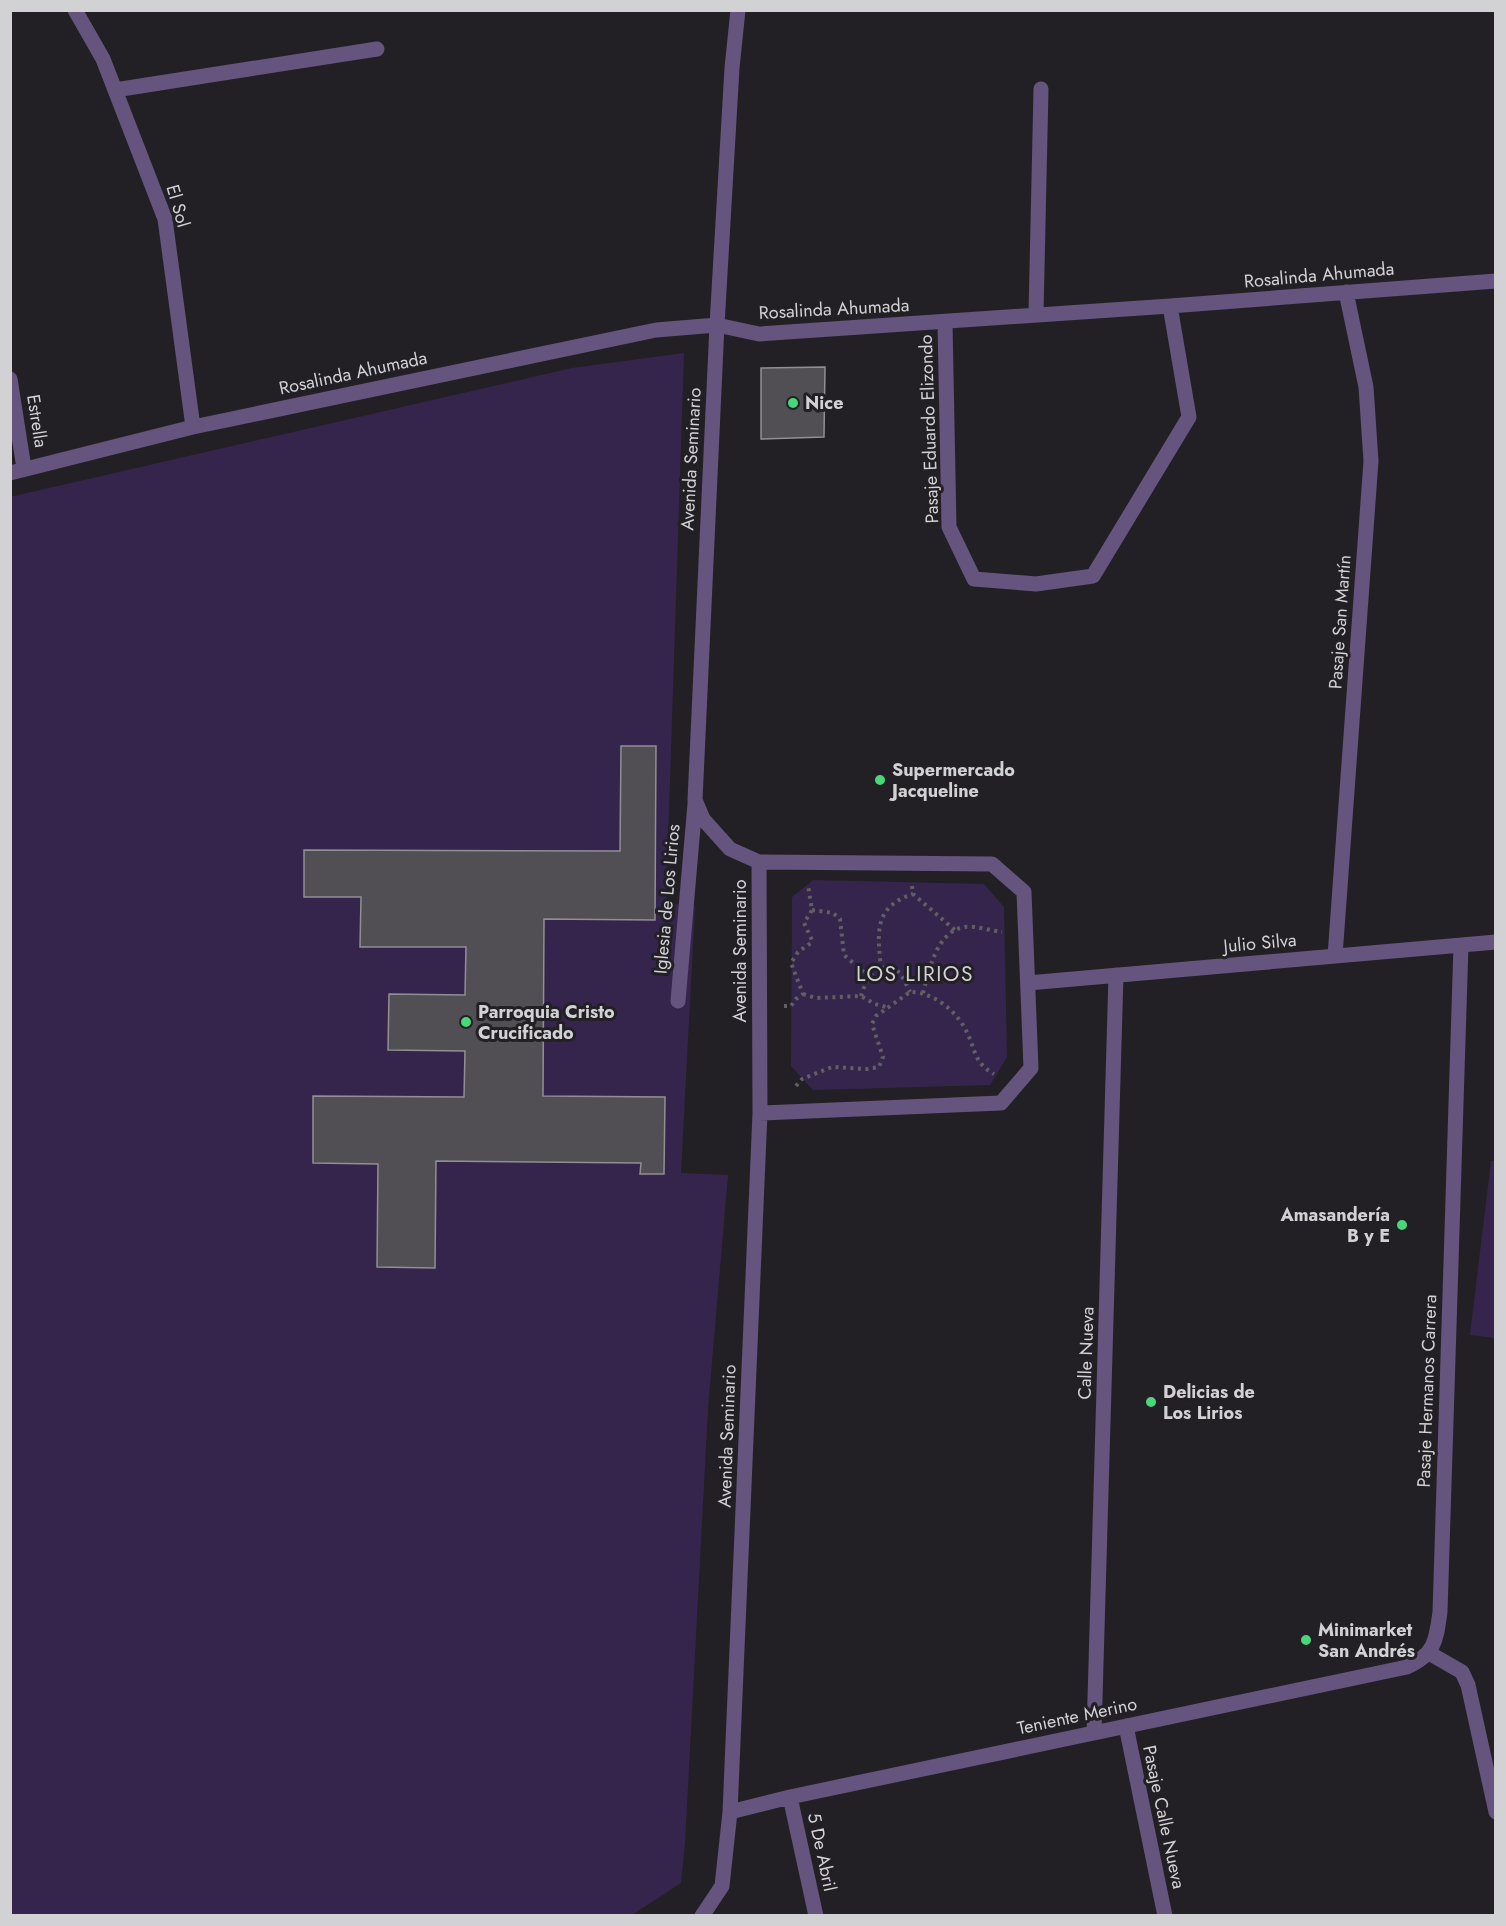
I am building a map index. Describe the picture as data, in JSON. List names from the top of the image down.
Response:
{
  "streets": {
    "street": [
      "El Sol",
      "Rosalinda Ahumada",
      "Estrella",
      "Pasaje Eduardo Elizondo",
      "Avenida Seminario",
      "Pasaje San Martín",
      "Iglesia de Los Lirios",
      "Julio Silva",
      "Calle Nueva",
      "Pasaje Hermanos Carrera",
      "Teniente Merino",
      "Pasaje Calle Nueva",
      "5 De Abril"
    ]
  },
  "crossings": [
    ["El Sol", "Rosalinda Ahumada"],
    ["Rosalinda Ahumada", "Estrella"],
    ["Rosalinda Ahumada", "Pasaje Eduardo Elizondo"],
    ["Rosalinda Ahumada", "Avenida Seminario"],
    ["Rosalinda Ahumada", "Pasaje San Martín"],
    ["Avenida Seminario", "Iglesia de Los Lirios"],
    ["Avenida Seminario", "Teniente Merino"],
    ["Pasaje San Martín", "Julio Silva"],
    ["Julio Silva", "Calle Nueva"],
    ["Julio Silva", "Pasaje Hermanos Carrera"],
    ["Calle Nueva", "Teniente Merino"],
    ["Pasaje Hermanos Carrera", "Teniente Merino"],
    ["Teniente Merino", "Pasaje Calle Nueva"],
    ["Teniente Merino", "5 De Abril"]
  ],
  "districts": ["LOS LIRIOS"],
  "places": [
    "Nice",
    "Supermercado Jacqueline",
    "Parroquia Cristo Crucificado",
    "Amasandería B y E",
    "Delicias de Los Lirios",
    "Minimarket San Andrés"
  ]
}
